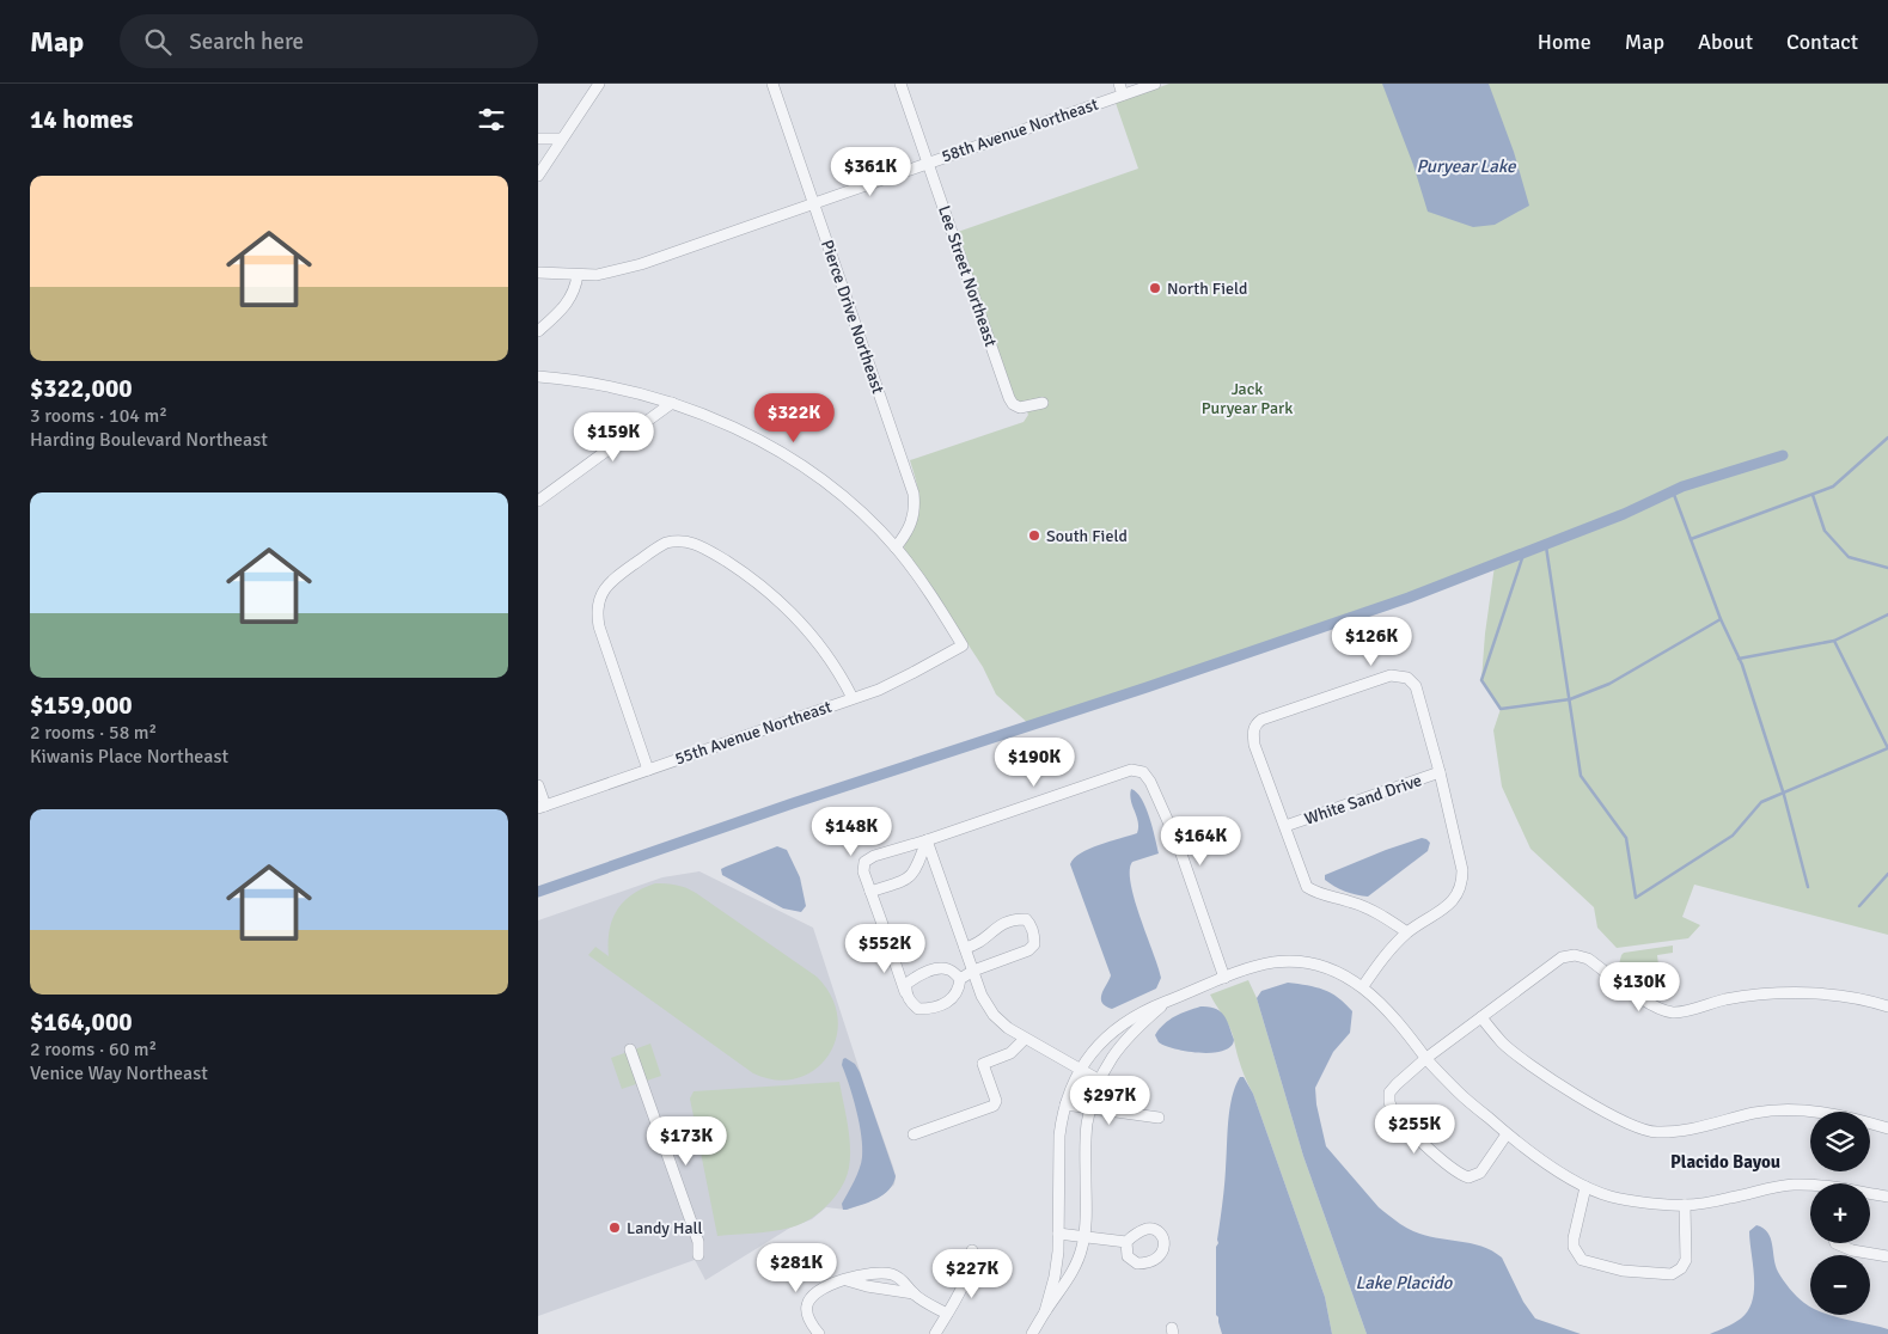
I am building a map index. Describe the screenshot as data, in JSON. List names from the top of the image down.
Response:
{
  "streets": {
    "street": [
      "58th Avenue Northeast",
      "Lee Street Northeast",
      "Pierce Drive Northeast",
      "55th Avenue Northeast",
      "White Sand Drive"
    ]
  },
  "crossings": [
    ["58th Avenue Northeast", "Lee Street Northeast"],
    ["58th Avenue Northeast", "Pierce Drive Northeast"],
    ["Pierce Drive Northeast", "55th Avenue Northeast"]
  ],
  "districts": ["Placido Bayou"],
  "water": ["Puryear Lake", "Lake Placido"],
  "parks": ["Jack Puryear Park"],
  "places": ["North Field", "South Field", "Landy Hall"],
  "page": {
    "header": "Map",
    "search": "Search here",
    "nav": [
      "Home",
      "Map",
      "About",
      "Contact"
    ],
    "heading": "14 homes",
    "price": [
      "$361K",
      "$322K",
      "$159K",
      "$126K",
      "$190K",
      "$148K",
      "$164K",
      "$552K",
      "$130K",
      "$297K",
      "$255K",
      "$173K",
      "$281K",
      "$227K"
    ],
    "list": [
      {
        "name": "$322,000",
        "note": "3 rooms · 104 m² · Harding Boulevard Northeast"
      },
      {
        "name": "$159,000",
        "note": "2 rooms · 58 m² · Kiwanis Place Northeast"
      },
      {
        "name": "$164,000",
        "note": "2 rooms · 60 m² · Venice Way Northeast"
      }
    ],
    "map_buttons": ["+", "−"]
  }
}
